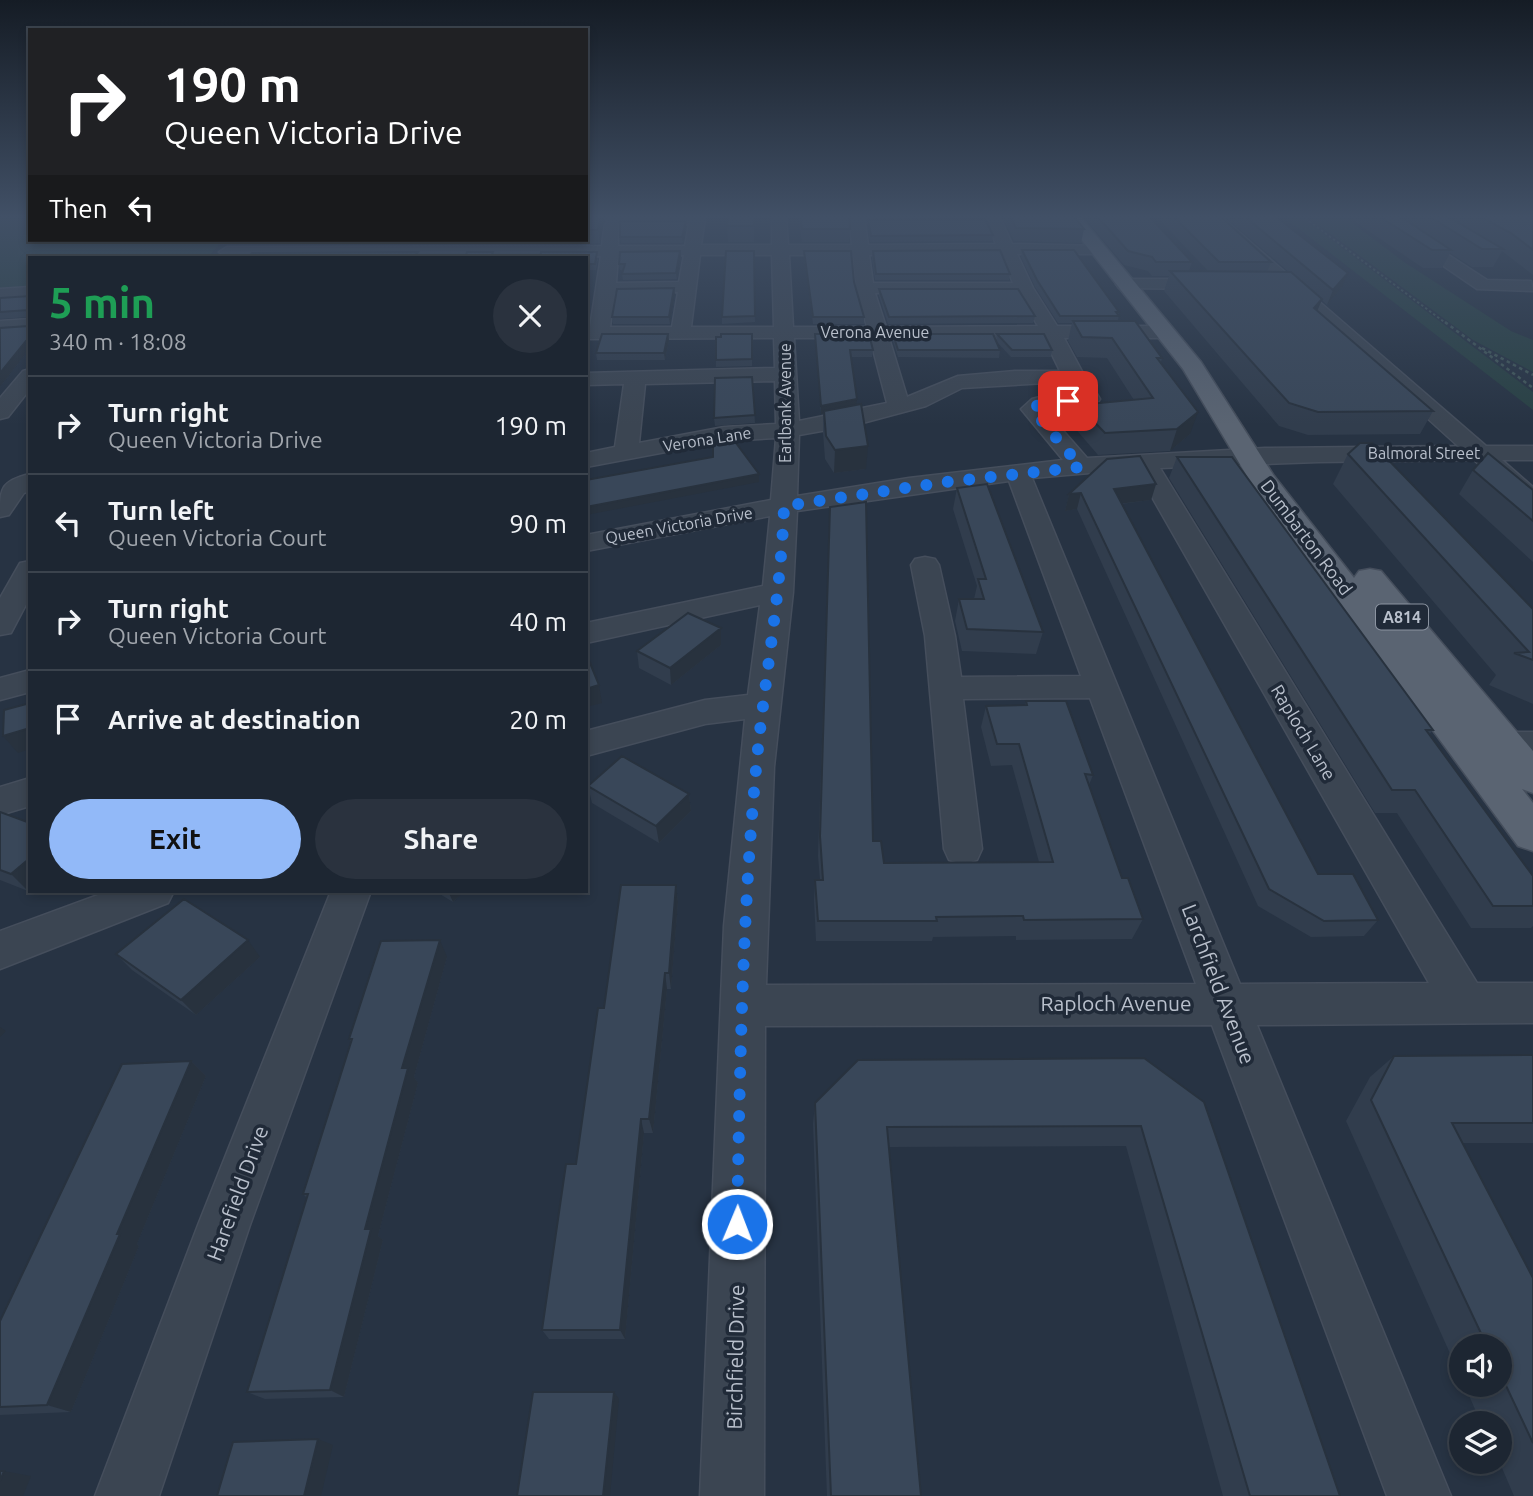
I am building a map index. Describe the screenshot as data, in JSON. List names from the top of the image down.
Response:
{
  "streets": {
    "main road": ["Dumbarton Road", "A814"],
    "street": [
      "Verona Avenue",
      "Earlbank Avenue",
      "Verona Lane",
      "Balmoral Street",
      "Queen Victoria Drive",
      "Raploch Lane",
      "Larchfield Avenue",
      "Raploch Avenue",
      "Harefield Drive",
      "Birchfield Drive"
    ]
  },
  "crossings": [
    ["Verona Avenue", "Earlbank Avenue"],
    ["Verona Avenue", "Verona Lane"],
    ["Verona Avenue", "Dumbarton Road"],
    ["Earlbank Avenue", "Verona Lane"],
    ["Earlbank Avenue", "Queen Victoria Drive"],
    ["Earlbank Avenue", "Birchfield Drive"],
    ["Balmoral Street", "Queen Victoria Drive"],
    ["Balmoral Street", "Dumbarton Road"],
    ["Queen Victoria Drive", "Dumbarton Road"],
    ["Queen Victoria Drive", "Raploch Lane"],
    ["Queen Victoria Drive", "Larchfield Avenue"],
    ["Queen Victoria Drive", "Birchfield Drive"],
    ["Raploch Lane", "Raploch Avenue"],
    ["Larchfield Avenue", "Raploch Avenue"],
    ["Raploch Avenue", "Birchfield Drive"]
  ],
  "page": {
    "turn": ["190 m", "Queen Victoria Drive"],
    "then": "Then",
    "heading": ["5 min", "340 m · 18:08"],
    "list": [
      {
        "name": "Turn right",
        "note": "Queen Victoria Drive",
        "value": "190 m"
      },
      {
        "name": "Turn left",
        "note": "Queen Victoria Court",
        "value": "90 m"
      },
      {
        "name": "Turn right",
        "note": "Queen Victoria Court",
        "value": "40 m"
      },
      {
        "name": "Arrive at destination",
        "value": "20 m"
      }
    ],
    "buttons": ["Exit", "Share"]
  }
}
